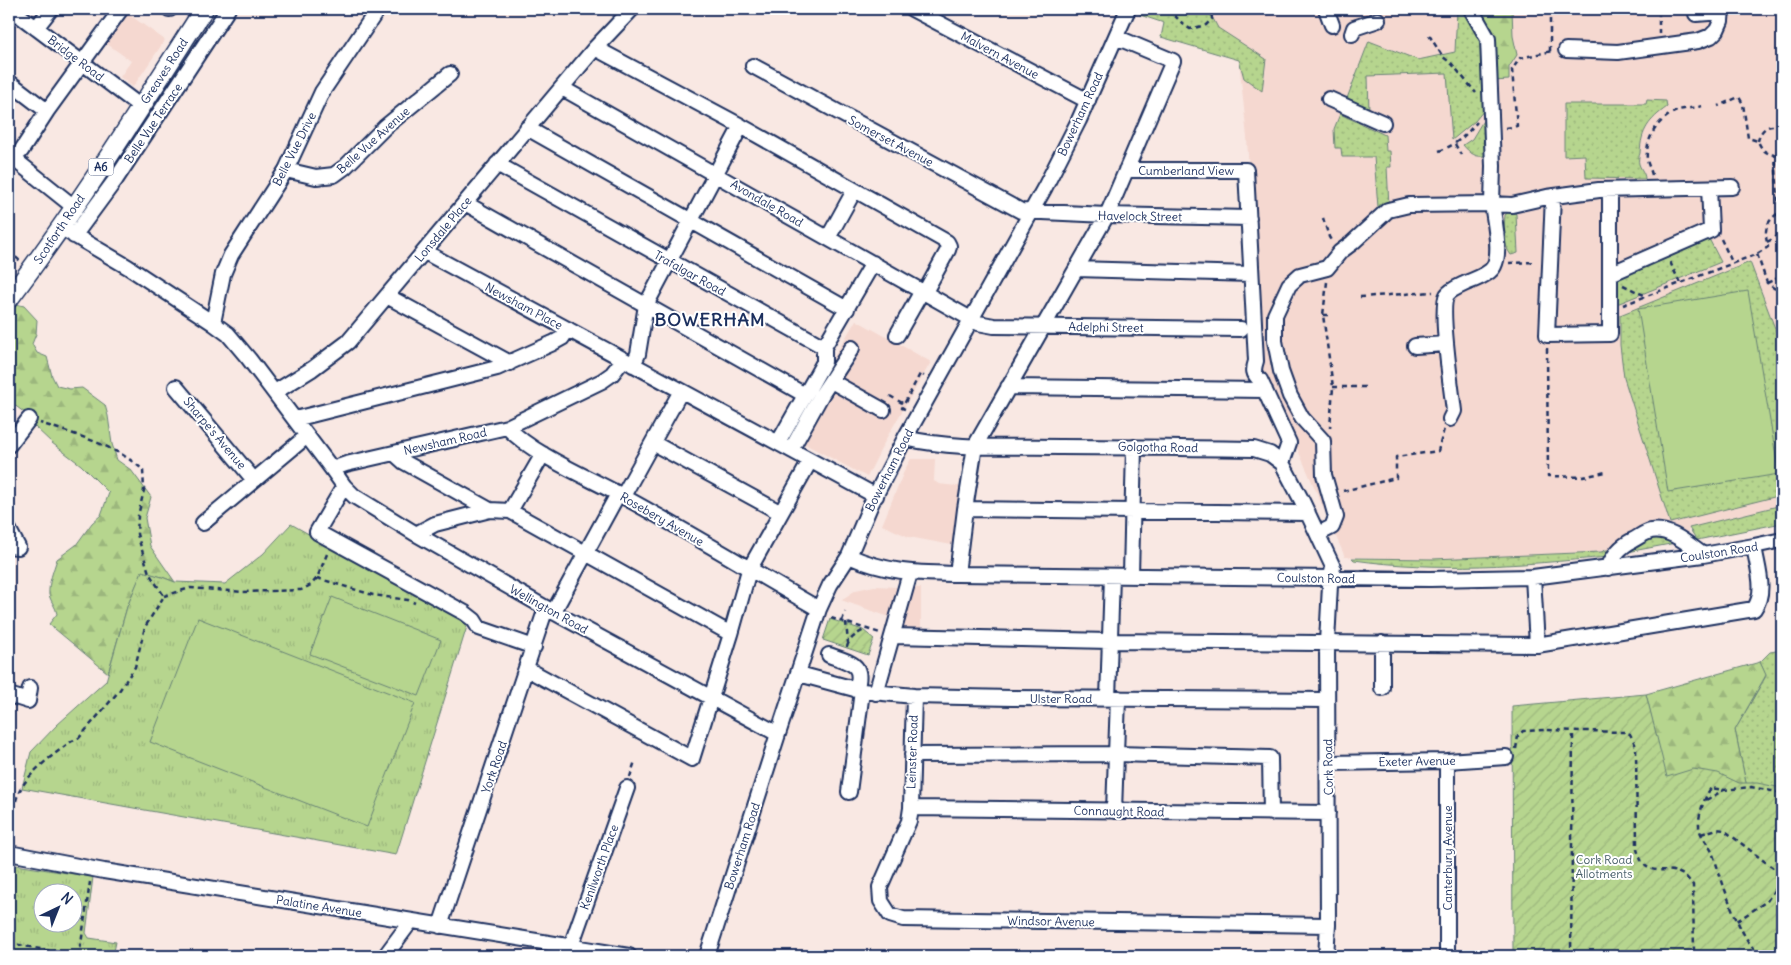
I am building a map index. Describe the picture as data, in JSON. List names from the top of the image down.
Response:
{
  "streets": {
    "main road": ["Greaves Road", "A6", "Scotforth Road"],
    "street": [
      "Malvern Avenue",
      "Bridge Road",
      "Bowerham Road",
      "Belle Vue Terrace",
      "Belle Vue Avenue",
      "Somerset Avenue",
      "Belle Vue Drive",
      "Cumberland View",
      "Avondale Road",
      "Havelock Street",
      "Lonsdale Place",
      "Trafalgar Road",
      "Newsham Place",
      "Adelphi Street",
      "Sharpe's Avenue",
      "Newsham Road",
      "Golgotha Road",
      "Rosebery Avenue",
      "Coulston Road",
      "Wellington Road",
      "Ulster Road",
      "Leinster Road",
      "Exeter Avenue",
      "York Road",
      "Cork Road",
      "Connaught Road",
      "Canterbury Avenue",
      "Kenilworth Place",
      "Palatine Avenue",
      "Windsor Avenue"
    ]
  },
  "crossings": [
    ["Malvern Avenue", "Bowerham Road"],
    ["Bridge Road", "Greaves Road"],
    ["Bridge Road", "Scotforth Road"],
    ["Greaves Road", "Scotforth Road"],
    ["Bowerham Road", "Somerset Avenue"],
    ["Bowerham Road", "Avondale Road"],
    ["Bowerham Road", "Havelock Street"],
    ["Bowerham Road", "Adelphi Street"],
    ["Bowerham Road", "Golgotha Road"],
    ["Bowerham Road", "Rosebery Avenue"],
    ["Bowerham Road", "Coulston Road"],
    ["Bowerham Road", "Wellington Road"],
    ["Bowerham Road", "Ulster Road"],
    ["Belle Vue Terrace", "Scotforth Road"],
    ["Belle Vue Avenue", "Belle Vue Drive"],
    ["Somerset Avenue", "Havelock Street"],
    ["Cumberland View", "Havelock Street"],
    ["Avondale Road", "Lonsdale Place"],
    ["Avondale Road", "Adelphi Street"],
    ["Lonsdale Place", "Trafalgar Road"],
    ["Lonsdale Place", "Newsham Place"],
    ["Newsham Place", "Newsham Road"],
    ["Newsham Road", "Rosebery Avenue"],
    ["Newsham Road", "Wellington Road"],
    ["Rosebery Avenue", "York Road"],
    ["Coulston Road", "Cork Road"],
    ["Wellington Road", "York Road"],
    ["Ulster Road", "Leinster Road"],
    ["Ulster Road", "Cork Road"],
    ["Leinster Road", "Connaught Road"],
    ["Leinster Road", "Windsor Avenue"],
    ["Exeter Avenue", "Cork Road"],
    ["Exeter Avenue", "Canterbury Avenue"],
    ["York Road", "Palatine Avenue"],
    ["Cork Road", "Connaught Road"],
    ["Cork Road", "Windsor Avenue"],
    ["Connaught Road", "Windsor Avenue"],
    ["Kenilworth Place", "Palatine Avenue"]
  ],
  "districts": ["BOWERHAM"],
  "parks": ["Cork Road Allotments"],
  "north": "top right"
}
